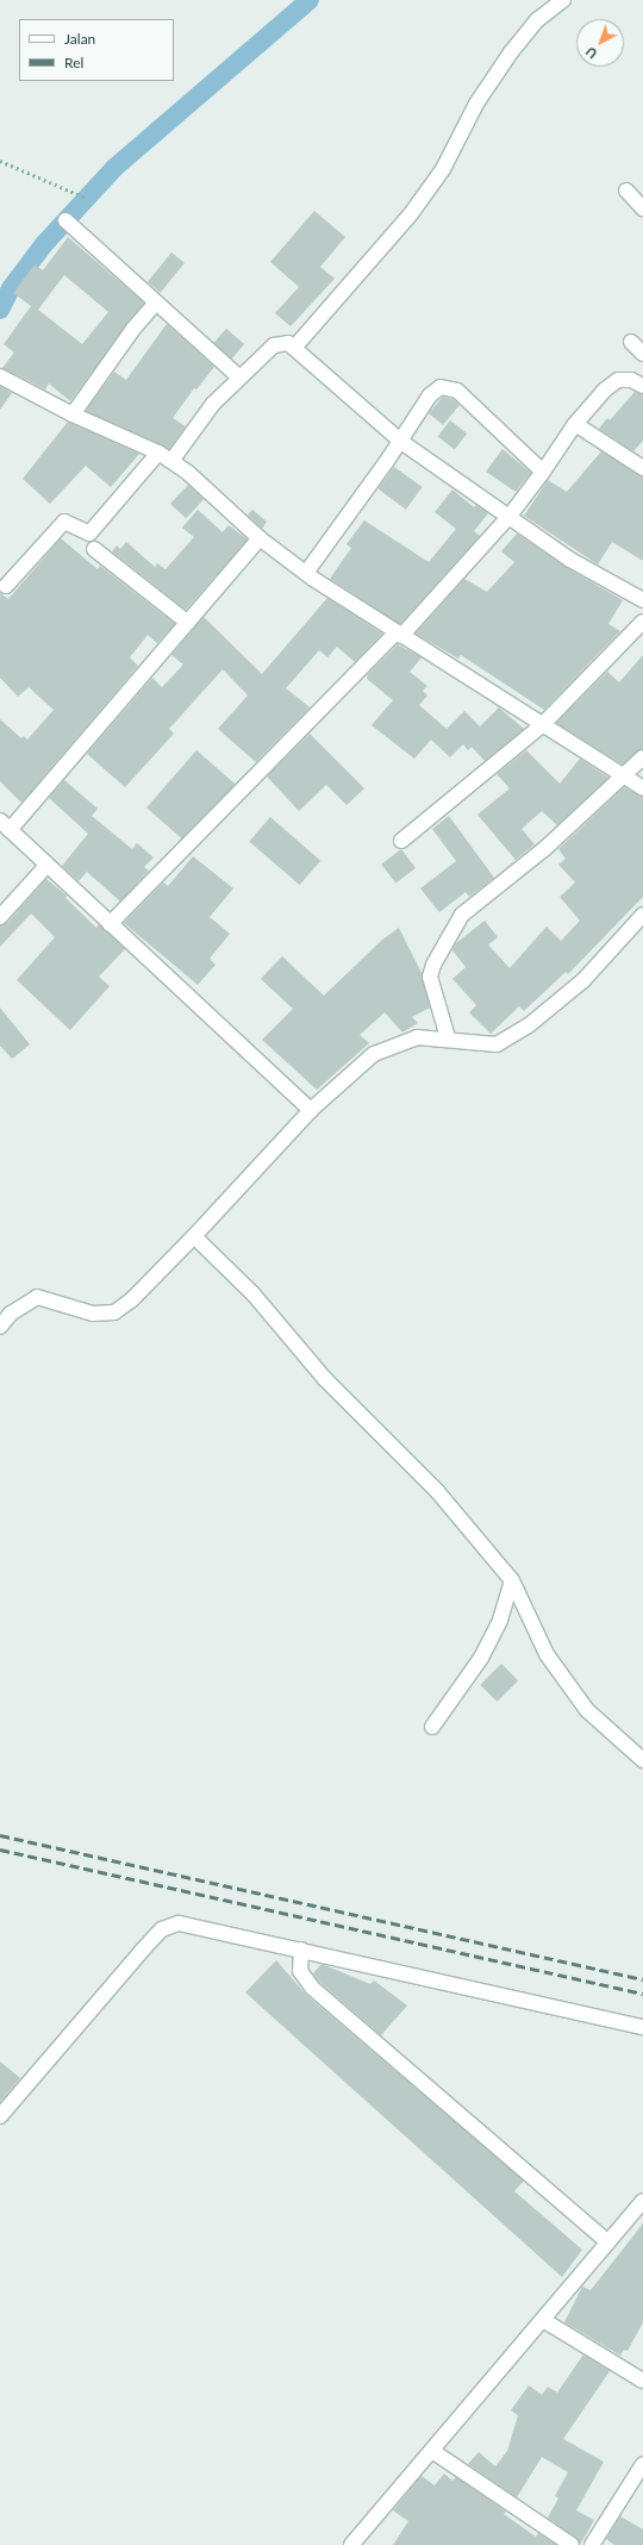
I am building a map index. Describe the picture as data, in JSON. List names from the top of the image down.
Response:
{
  "legend": ["Jalan", "Rel"],
  "north": "bottom left"
}
